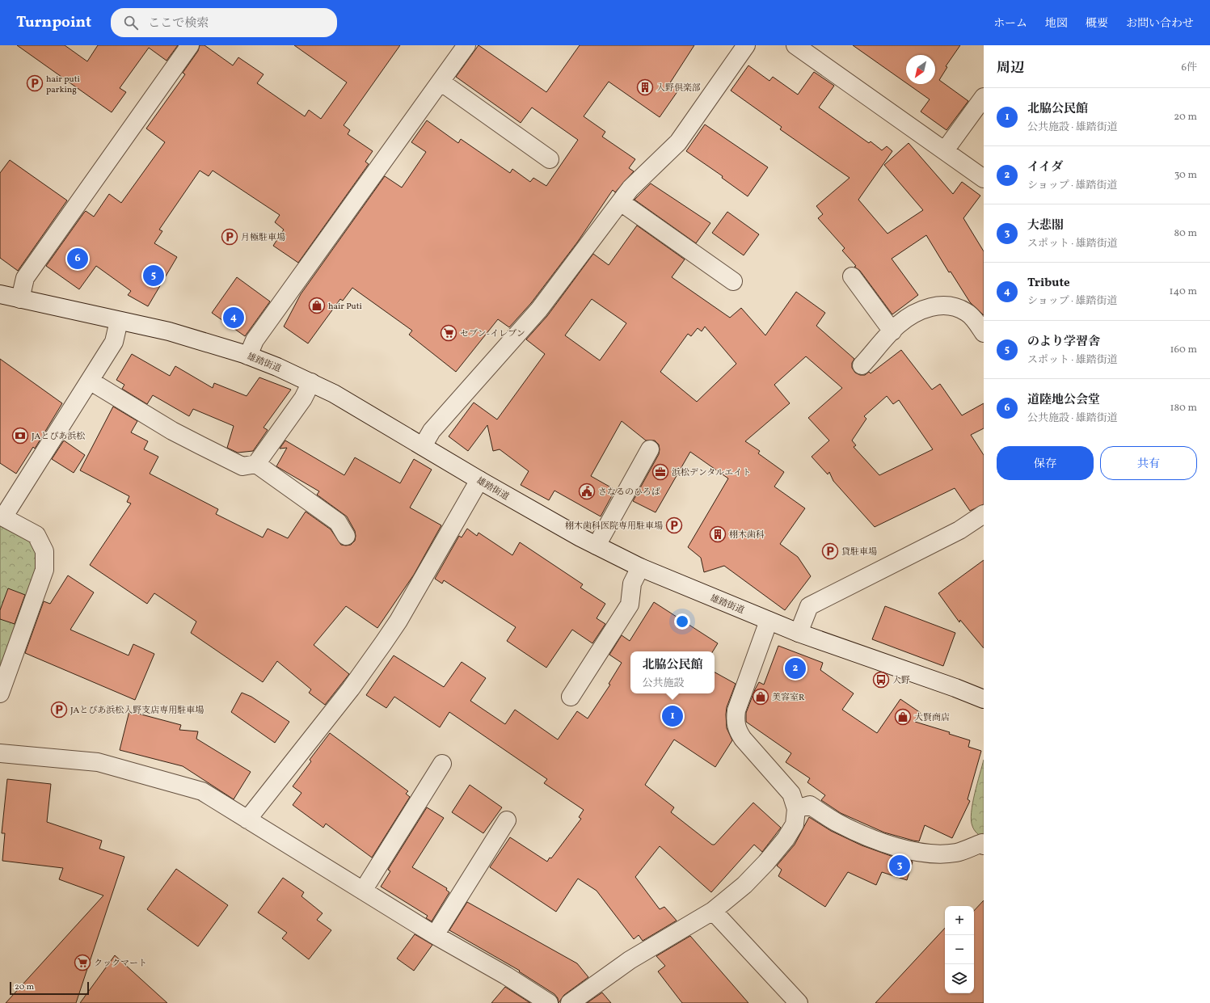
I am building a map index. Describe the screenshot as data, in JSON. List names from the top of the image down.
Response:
{
  "streets": {
    "street": ["雄踏街道"]
  },
  "places": {
    "parking": [
      "hair puti parking",
      "月極駐車場",
      "栩木歯科医院専用駐車場",
      "貸駐車場",
      "JAとぴあ浜松入野支店専用駐車場"
    ],
    "building": ["入野倶楽部", "栩木歯科"],
    "shop": ["hair Puti", "美容室R", "大賢商店"],
    "supermarket": ["セブン-イレブン", "クックマート"],
    "bank": ["JAとぴあ浜松"],
    "office": ["浜松デンタルエイト"],
    "public building": ["さなるのひろば"],
    "bus stop": ["入野"]
  },
  "scale_bar": "20 m",
  "north": "bottom left",
  "page": {
    "header": "Turnpoint",
    "search": "ここで検索",
    "nav": [
      "ホーム",
      "地図",
      "概要",
      "お問い合わせ"
    ],
    "heading": ["周辺", "6件"],
    "list": [
      {
        "mark": "1",
        "name": "北脇公民館",
        "note": "公共施設 · 雄踏街道",
        "value": "20 m"
      },
      {
        "mark": "2",
        "name": "イイダ",
        "note": "ショップ · 雄踏街道",
        "value": "30 m"
      },
      {
        "mark": "3",
        "name": "大悲閣",
        "note": "スポット · 雄踏街道",
        "value": "80 m"
      },
      {
        "mark": "4",
        "name": "Tribute",
        "note": "ショップ · 雄踏街道",
        "value": "140 m"
      },
      {
        "mark": "5",
        "name": "のより学習舎",
        "note": "スポット · 雄踏街道",
        "value": "160 m"
      },
      {
        "mark": "6",
        "name": "道陸地公会堂",
        "note": "公共施設 · 雄踏街道",
        "value": "180 m"
      }
    ],
    "pins": [
      "6",
      "5",
      "4",
      "2",
      "1",
      "3"
    ],
    "buttons": ["保存", "共有"],
    "popup": ["北脇公民館", "公共施設"],
    "map_buttons": ["+", "−"],
    "scale": "20 m"
  }
}
